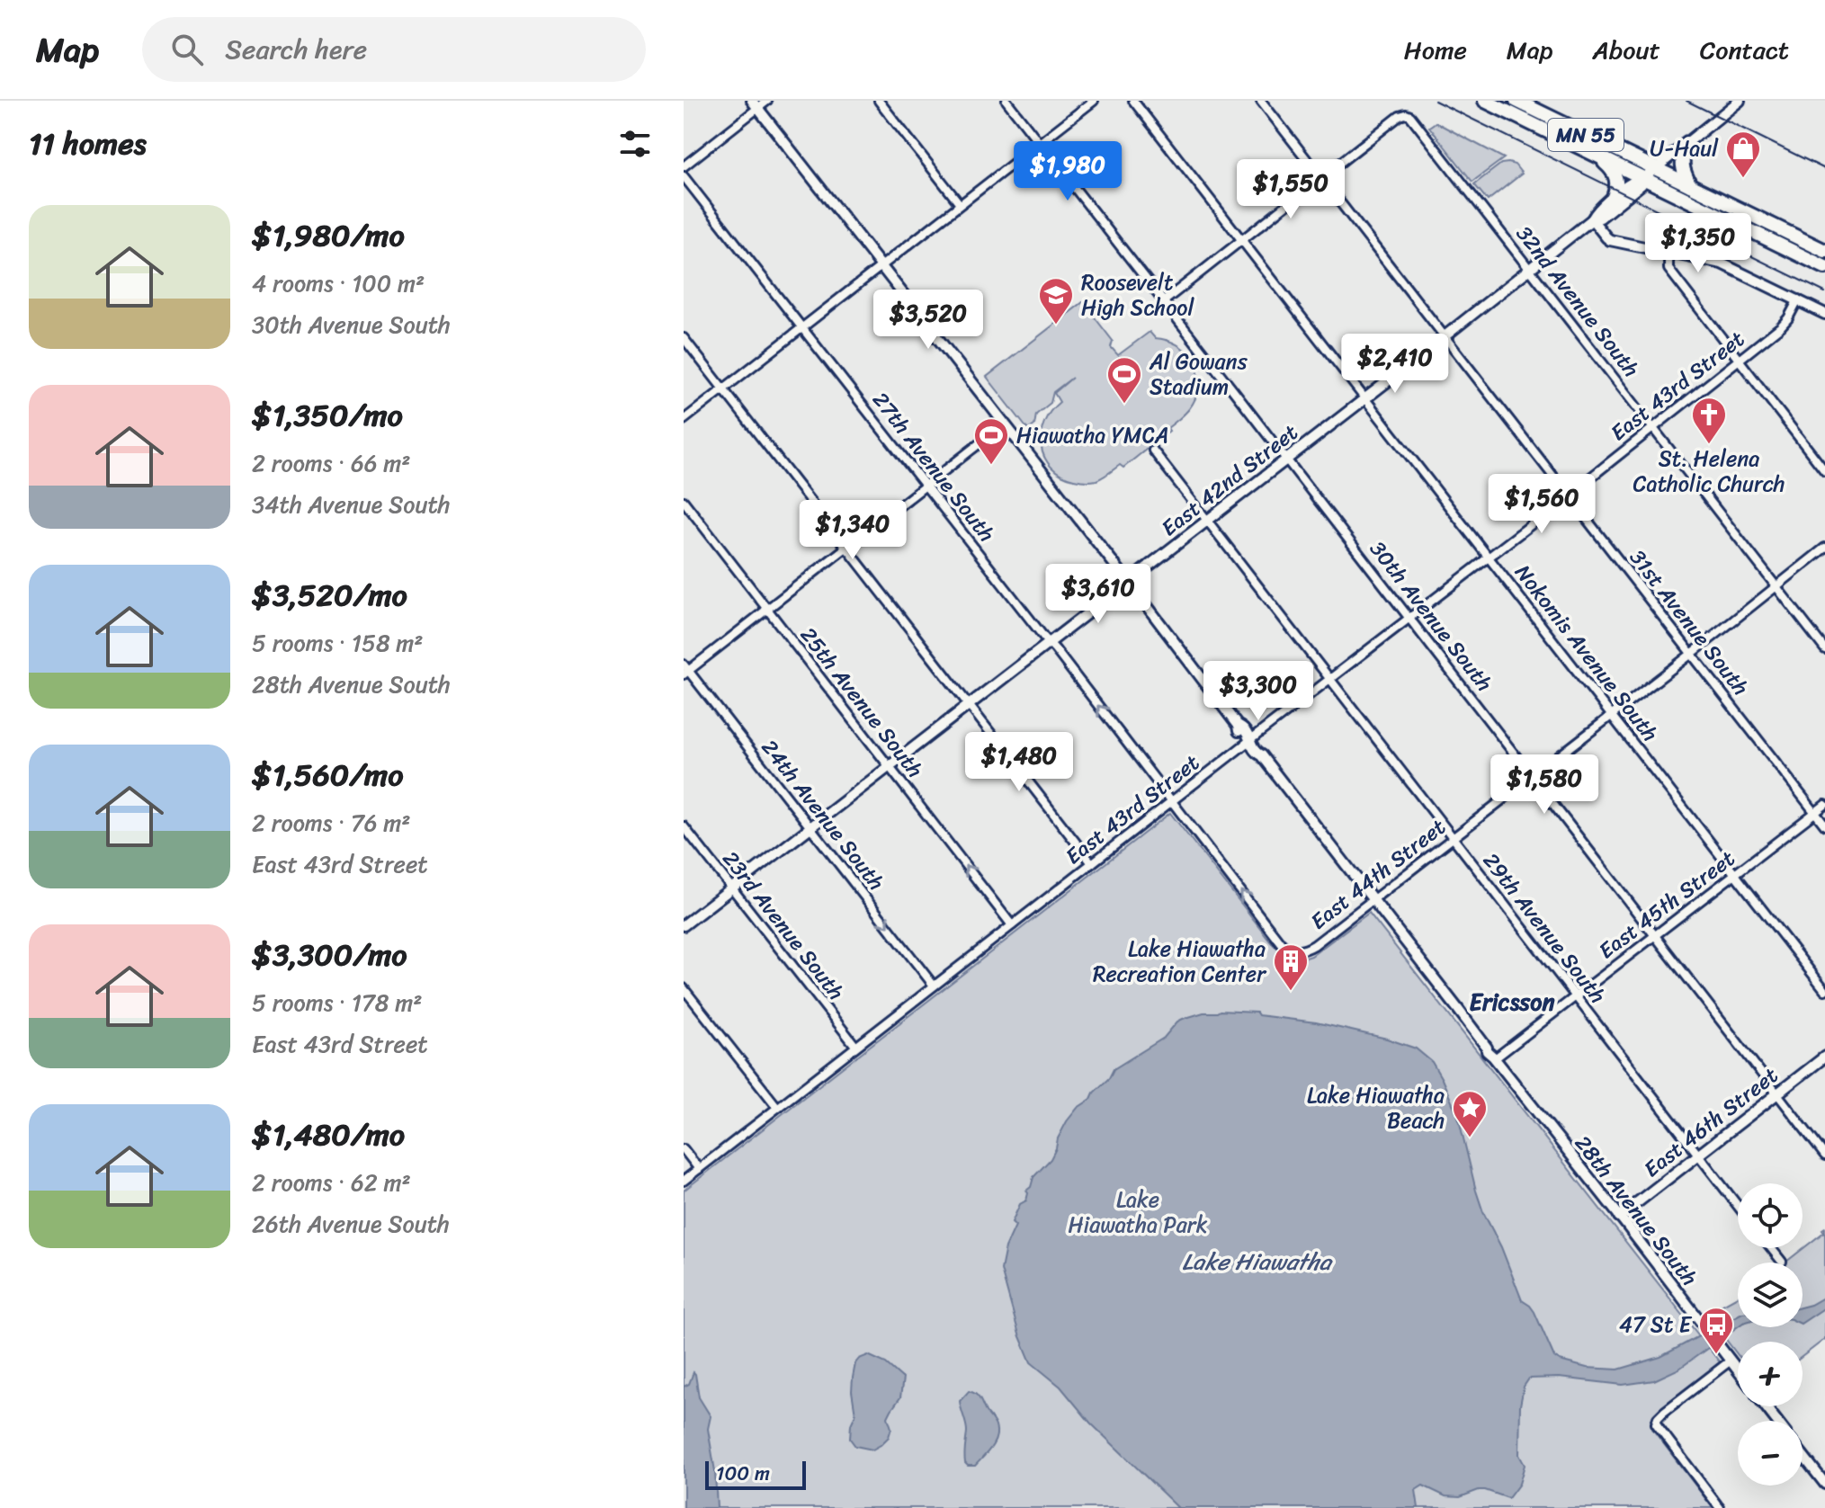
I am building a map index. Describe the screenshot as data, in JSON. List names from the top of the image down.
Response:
{
  "streets": {
    "highway": ["MN 55"],
    "street": [
      "32nd Avenue South",
      "East 43rd Street",
      "27th Avenue South",
      "East 42nd Street",
      "30th Avenue South",
      "31st Avenue South",
      "Nokomis Avenue South",
      "25th Avenue South",
      "24th Avenue South",
      "East 44th Street",
      "East 45th Street",
      "23rd Avenue South",
      "29th Avenue South",
      "East 46th Street",
      "28th Avenue South"
    ]
  },
  "crossings": [
    ["MN 55", "East 42nd Street"],
    ["32nd Avenue South", "East 43rd Street"],
    ["32nd Avenue South", "East 42nd Street"],
    ["32nd Avenue South", "31st Avenue South"],
    ["32nd Avenue South", "East 44th Street"],
    ["East 43rd Street", "27th Avenue South"],
    ["East 43rd Street", "30th Avenue South"],
    ["East 43rd Street", "31st Avenue South"],
    ["East 43rd Street", "Nokomis Avenue South"],
    ["East 43rd Street", "25th Avenue South"],
    ["East 43rd Street", "24th Avenue South"],
    ["East 43rd Street", "23rd Avenue South"],
    ["East 43rd Street", "29th Avenue South"],
    ["East 43rd Street", "28th Avenue South"],
    ["27th Avenue South", "East 42nd Street"],
    ["27th Avenue South", "East 44th Street"],
    ["East 42nd Street", "30th Avenue South"],
    ["East 42nd Street", "31st Avenue South"],
    ["East 42nd Street", "Nokomis Avenue South"],
    ["East 42nd Street", "25th Avenue South"],
    ["East 42nd Street", "24th Avenue South"],
    ["East 42nd Street", "23rd Avenue South"],
    ["East 42nd Street", "29th Avenue South"],
    ["East 42nd Street", "28th Avenue South"],
    ["30th Avenue South", "East 44th Street"],
    ["30th Avenue South", "East 45th Street"],
    ["30th Avenue South", "East 46th Street"],
    ["31st Avenue South", "East 44th Street"],
    ["31st Avenue South", "East 45th Street"],
    ["Nokomis Avenue South", "East 44th Street"],
    ["Nokomis Avenue South", "East 45th Street"],
    ["East 44th Street", "29th Avenue South"],
    ["East 44th Street", "28th Avenue South"],
    ["East 45th Street", "29th Avenue South"],
    ["East 45th Street", "28th Avenue South"],
    ["29th Avenue South", "East 46th Street"],
    ["East 46th Street", "28th Avenue South"]
  ],
  "one_way": ["27th Avenue South", "25th Avenue South", "24th Avenue South"],
  "districts": ["Ericsson"],
  "water": ["Lake Hiawatha"],
  "parks": ["Lake Hiawatha Park"],
  "places": {
    "shop": ["U-Haul"],
    "school or university": ["Roosevelt High School"],
    "sports": ["Al Gowans Stadium", "Hiawatha YMCA"],
    "church": ["St. Helena Catholic Church"],
    "building": ["Lake Hiawatha Recreation Center"],
    "place": ["Lake Hiawatha Beach"],
    "bus stop": ["47 St E"]
  },
  "scale_bar": "100 m",
  "page": {
    "header": "Map",
    "search": "Search here",
    "nav": [
      "Home",
      "Map",
      "About",
      "Contact"
    ],
    "heading": "11 homes",
    "price": [
      "$1,980",
      "$1,550",
      "$1,350",
      "$3,520",
      "$2,410",
      "$1,560",
      "$1,340",
      "$3,610",
      "$3,300",
      "$1,480",
      "$1,580"
    ],
    "list": [
      {
        "name": "$1,980/mo",
        "note": "4 rooms · 100 m² · 30th Avenue South"
      },
      {
        "name": "$1,350/mo",
        "note": "2 rooms · 66 m² · 34th Avenue South"
      },
      {
        "name": "$3,520/mo",
        "note": "5 rooms · 158 m² · 28th Avenue South"
      },
      {
        "name": "$1,560/mo",
        "note": "2 rooms · 76 m² · East 43rd Street"
      },
      {
        "name": "$3,300/mo",
        "note": "5 rooms · 178 m² · East 43rd Street"
      },
      {
        "name": "$1,480/mo",
        "note": "2 rooms · 62 m² · 26th Avenue South"
      }
    ],
    "map_buttons": ["+", "−"],
    "scale": "100 m"
  }
}
